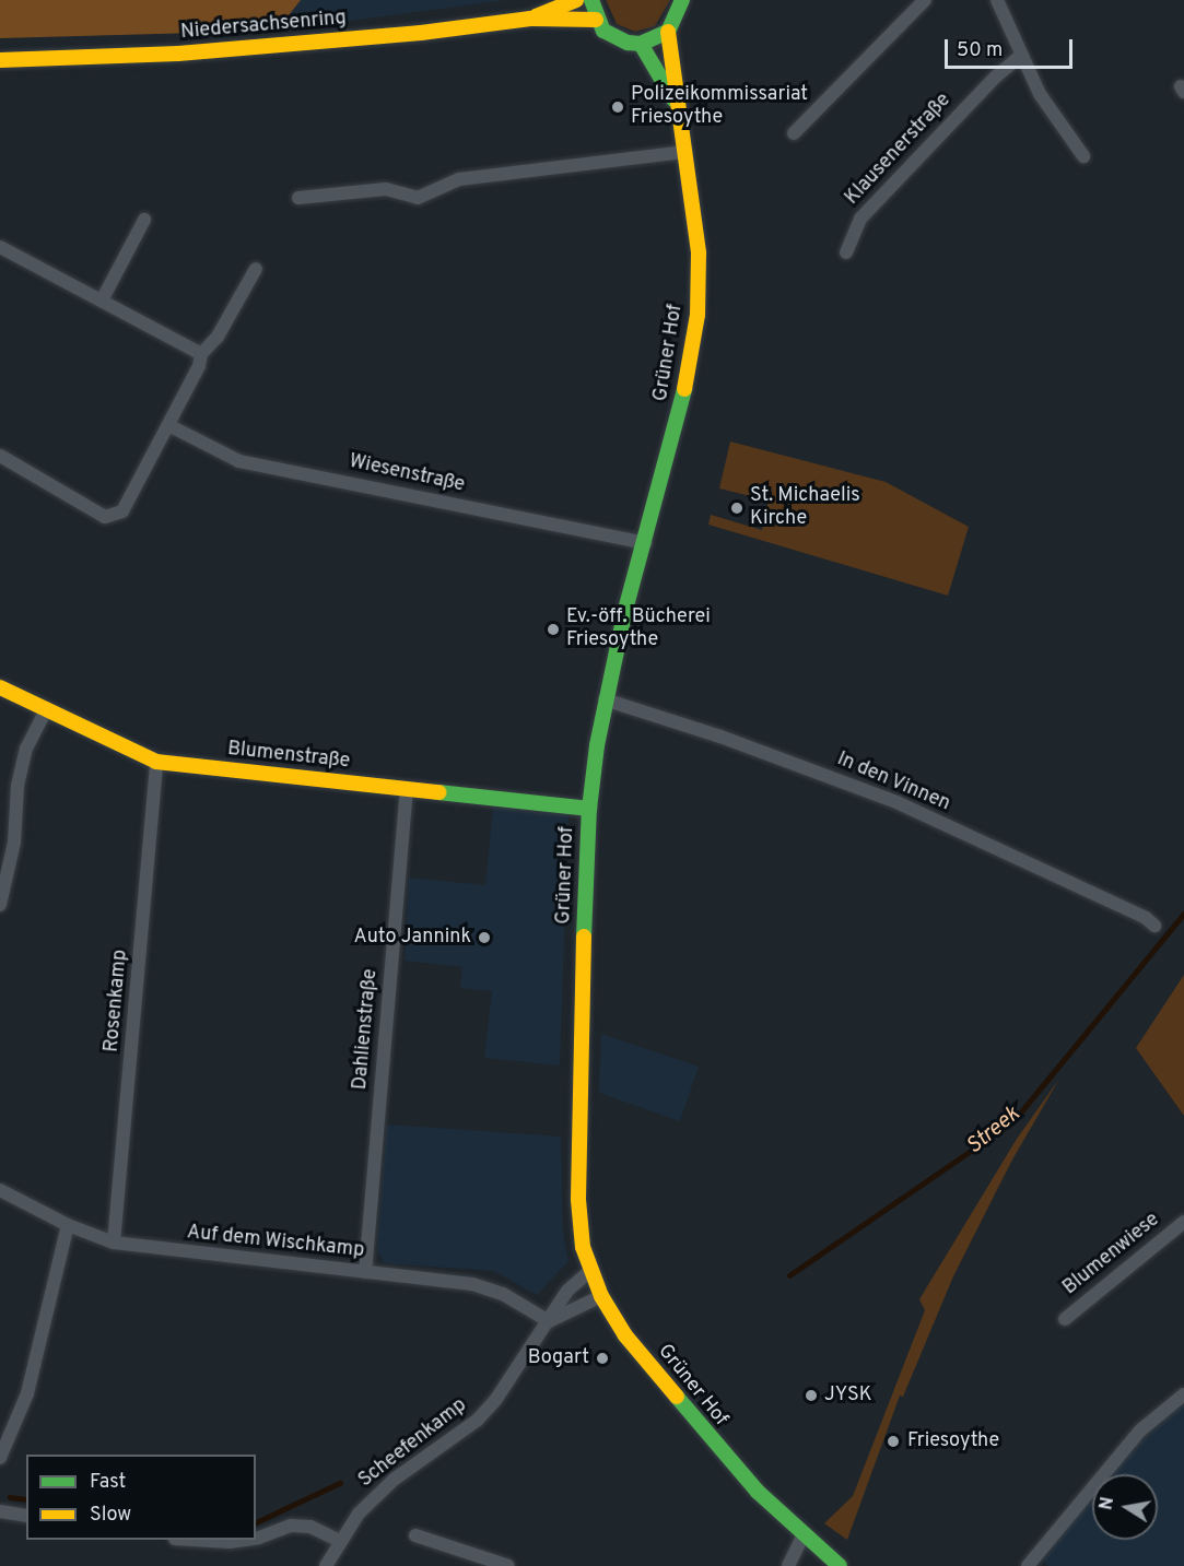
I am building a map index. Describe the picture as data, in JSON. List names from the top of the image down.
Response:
{
  "streets": {
    "street": [
      "Niedersachsenring",
      "Klausenerstraße",
      "Grüner Hof",
      "Wiesenstraße",
      "Blumenstraße",
      "In den Vinnen",
      "Rosenkamp",
      "Dahlienstraße",
      "Auf dem Wischkamp",
      "Blumenwiese",
      "Scheefenkamp"
    ]
  },
  "crossings": [
    ["Grüner Hof", "Wiesenstraße"],
    ["Grüner Hof", "Blumenstraße"],
    ["Grüner Hof", "In den Vinnen"],
    ["Grüner Hof", "Scheefenkamp"],
    ["Blumenstraße", "Rosenkamp"],
    ["Blumenstraße", "Dahlienstraße"],
    ["Rosenkamp", "Auf dem Wischkamp"],
    ["Dahlienstraße", "Auf dem Wischkamp"],
    ["Auf dem Wischkamp", "Scheefenkamp"]
  ],
  "water": ["Streek"],
  "places": [
    "Polizeikommissariat Friesoythe",
    "St. Michaelis Kirche",
    "Ev.-öff. Bücherei Friesoythe",
    "Auto Jannink",
    "Bogart",
    "JYSK",
    "Friesoythe"
  ],
  "legend": ["Fast", "Slow"],
  "scale_bar": "50 m",
  "north": "left"
}
